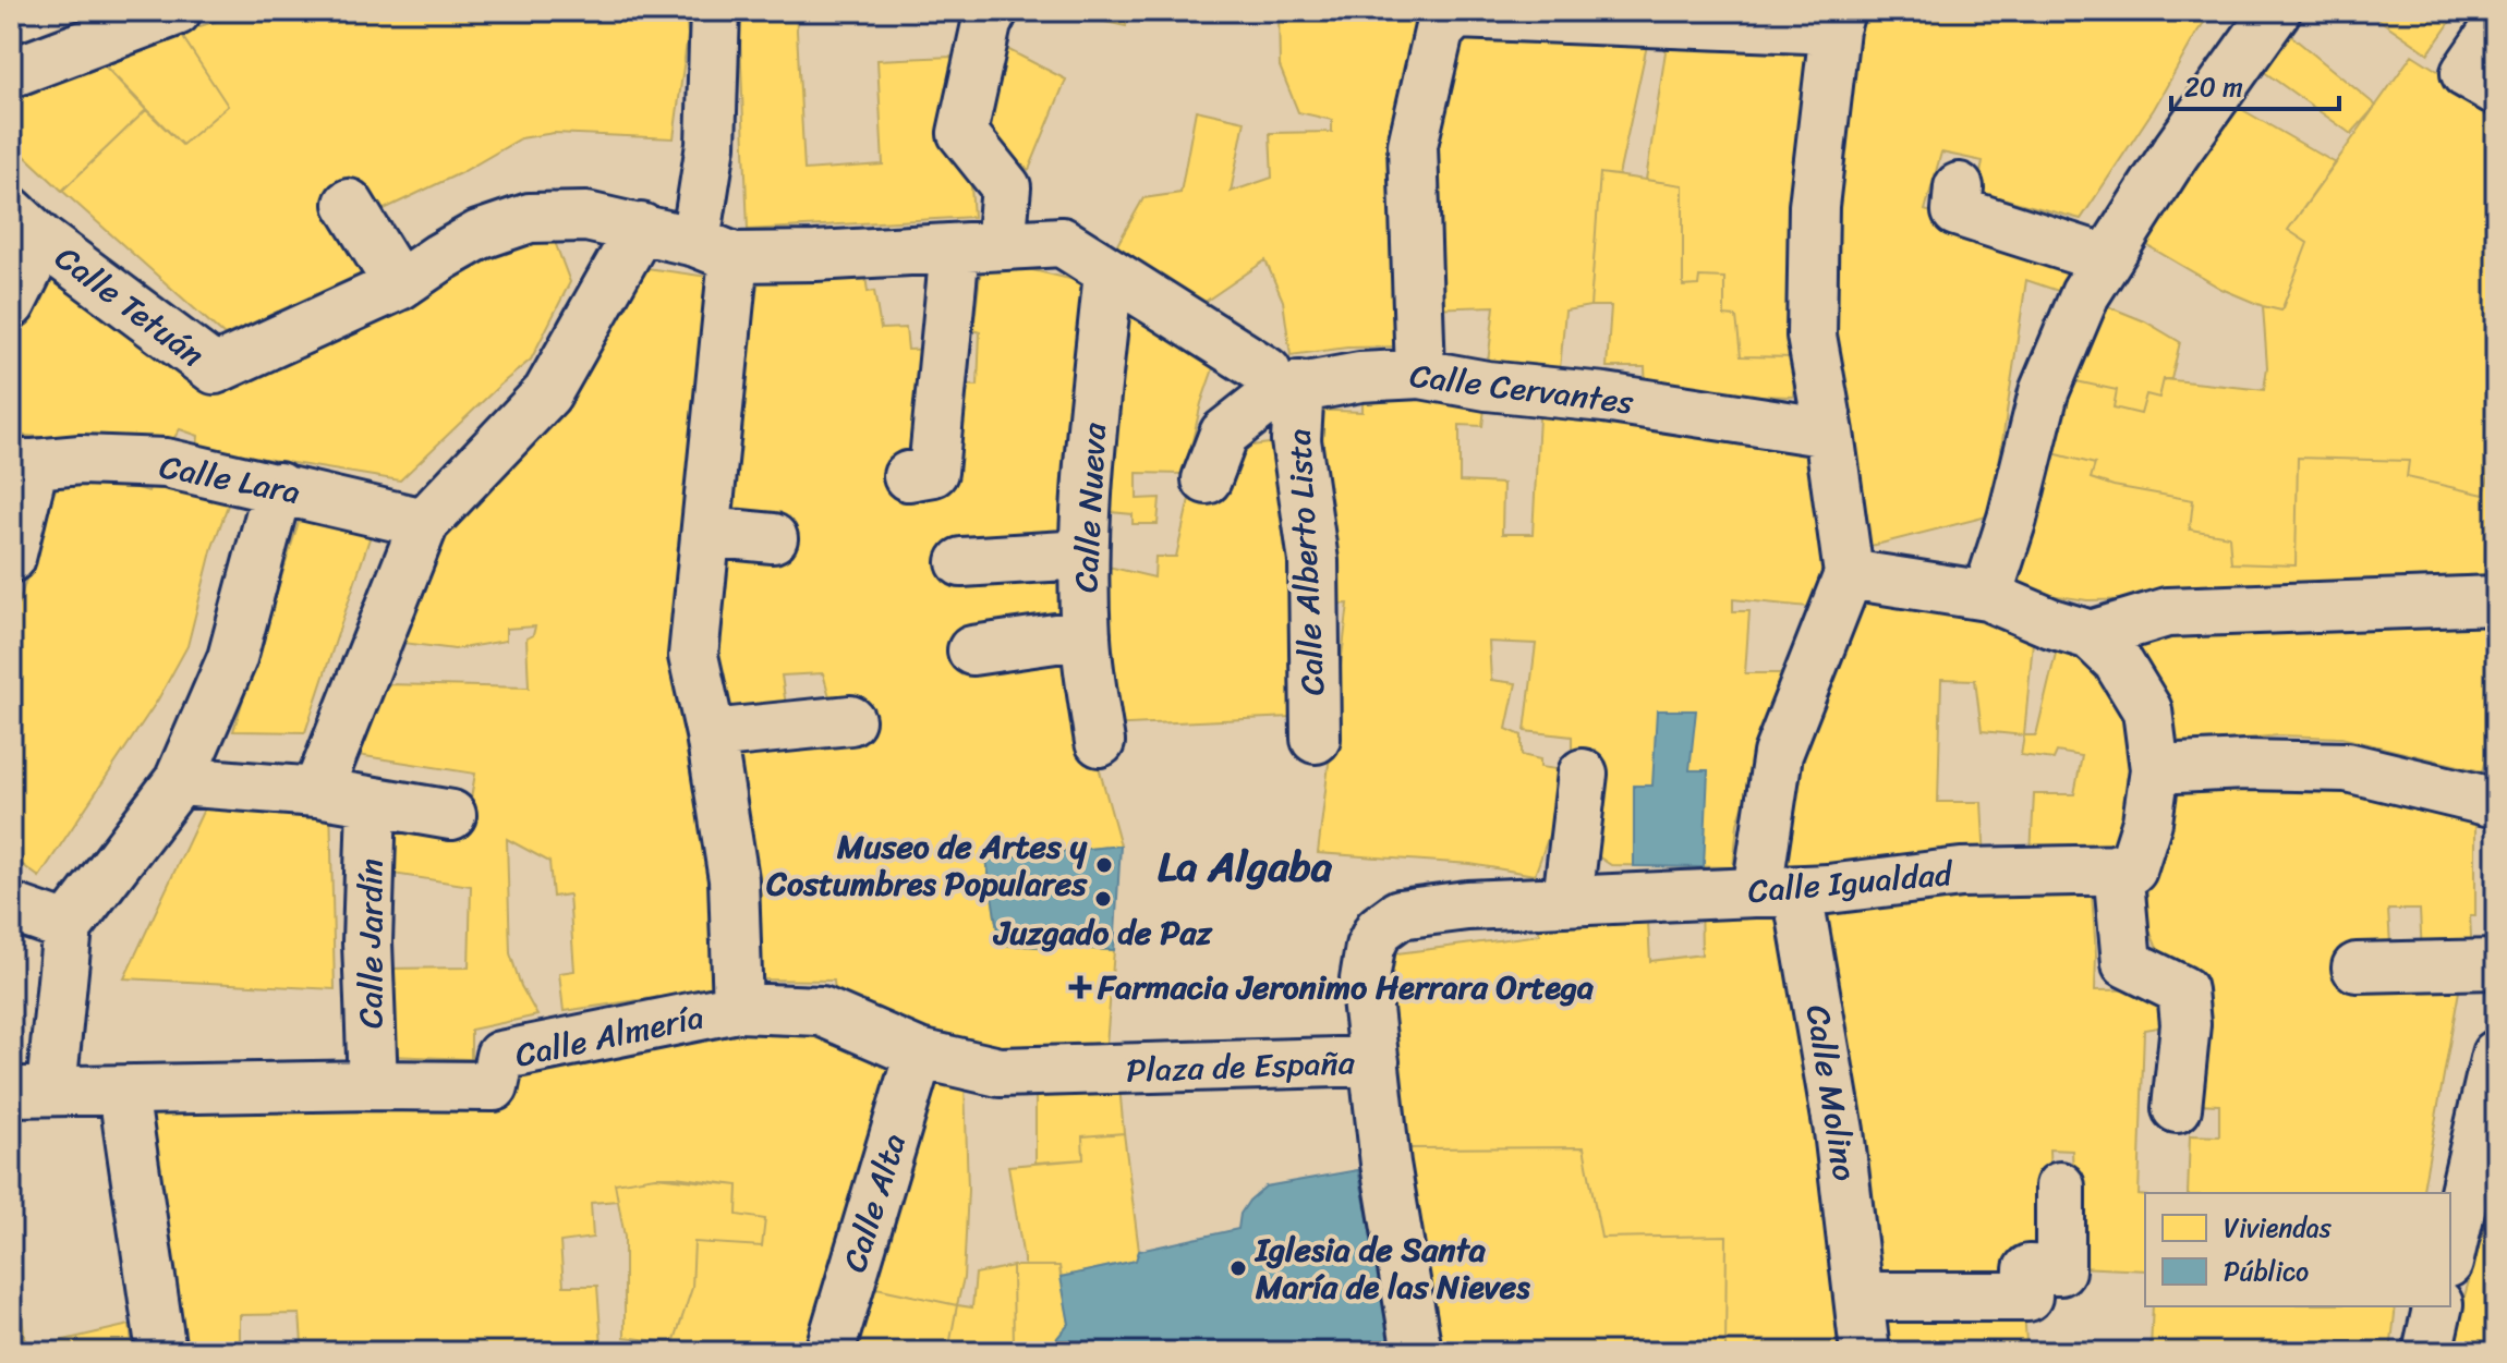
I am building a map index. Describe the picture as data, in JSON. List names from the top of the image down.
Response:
{
  "streets": {
    "street": [
      "Calle Tetuán",
      "Calle Cervantes",
      "Calle Lara",
      "Calle Nueva",
      "Calle Alberto Lista",
      "Calle Igualdad",
      "Calle Jardín",
      "Calle Almería",
      "Plaza de España",
      "Calle Molino",
      "Calle Alta"
    ]
  },
  "crossings": [
    ["Calle Cervantes", "Calle Alberto Lista"],
    ["Calle Igualdad", "Plaza de España"],
    ["Calle Igualdad", "Calle Molino"],
    ["Calle Jardín", "Calle Almería"],
    ["Calle Almería", "Plaza de España"],
    ["Calle Almería", "Calle Alta"]
  ],
  "districts": ["La Algaba"],
  "places": {
    "other": ["Museo de Artes y Costumbres Populares", "Juzgado de Paz", "Iglesia de Santa María de las Nieves"],
    "health": ["Farmacia Jeronimo Herrara Ortega"]
  },
  "legend": ["Viviendas", "Público"],
  "scale_bar": "20 m"
}
